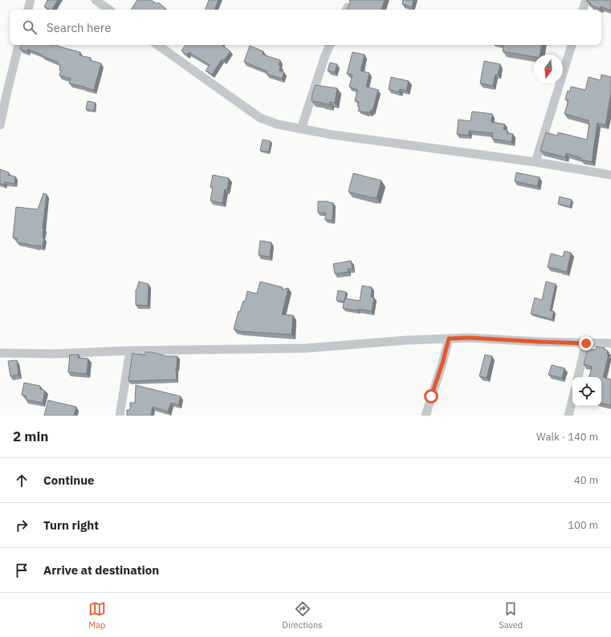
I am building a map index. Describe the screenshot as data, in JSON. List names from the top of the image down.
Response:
{
  "north": "bottom",
  "page": {
    "search": "Search here",
    "heading": ["2 min", "Walk · 140 m"],
    "list": [
      ["Continue", "40 m"],
      ["Turn right", "100 m"],
      "Arrive at destination"
    ],
    "nav": ["Map", "Directions", "Saved"]
  }
}
